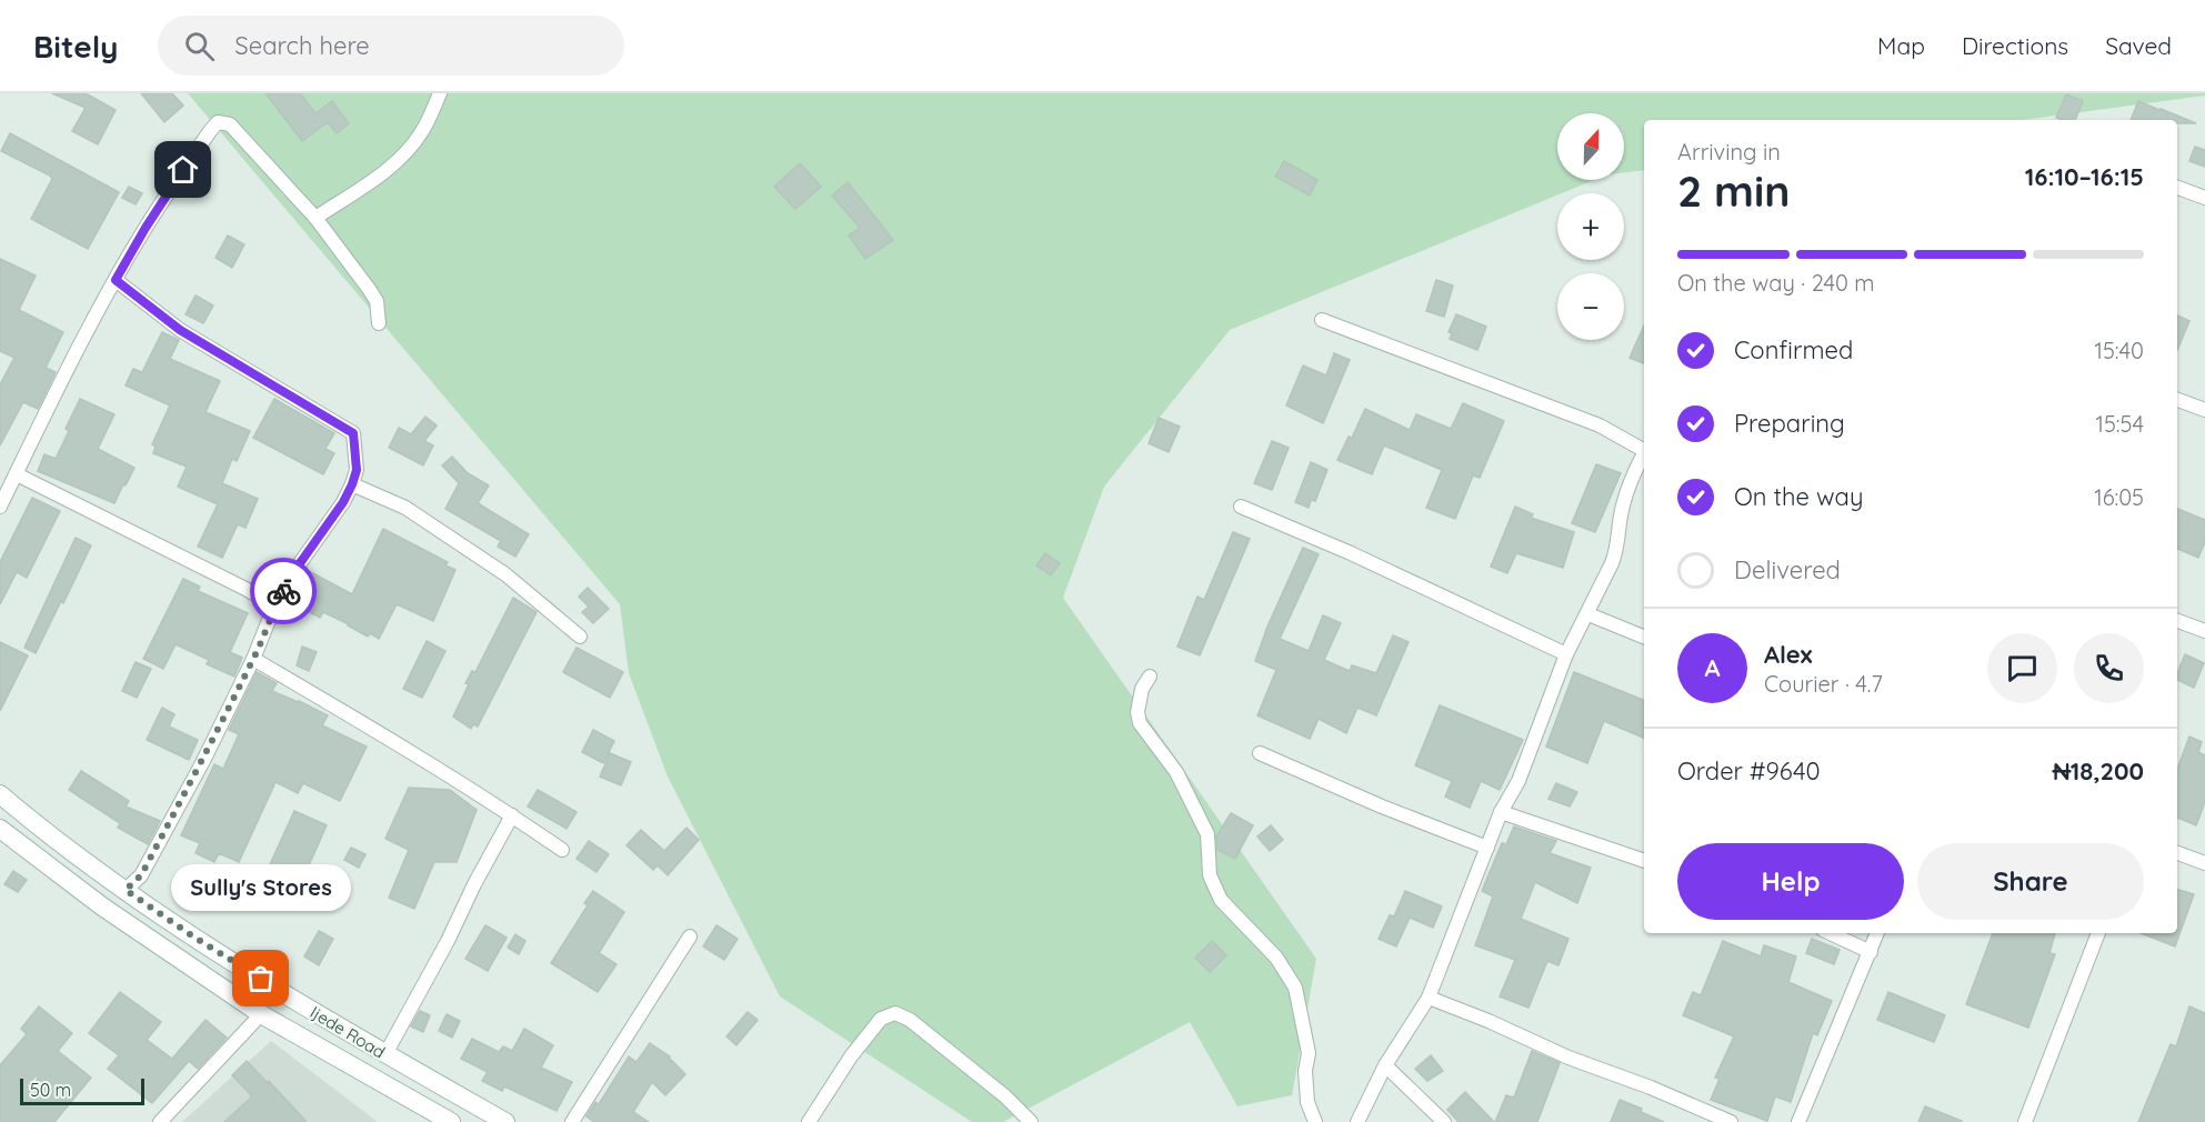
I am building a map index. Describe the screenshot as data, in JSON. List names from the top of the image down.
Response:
{
  "streets": {
    "main road": ["Ijede Road"]
  },
  "places": ["Sully's Stores"],
  "scale_bar": "50 m",
  "north": "top",
  "page": {
    "header": "Bitely",
    "search": "Search here",
    "nav": ["Map", "Directions", "Saved"],
    "map_buttons": ["+", "−"],
    "heading": ["2 min", "Arriving in", "16:10–16:15"],
    "panel": [
      "Alex",
      "Courier · 4.7",
      "Order #9640",
      "₦18,200"
    ],
    "bar": "On the way · 240 m",
    "list": [
      ["Confirmed", "15:40"],
      ["Preparing", "15:54"],
      ["On the way", "16:05"],
      "Delivered"
    ],
    "round": "A",
    "buttons": ["Help", "Share"],
    "bubble": "Sully's Stores",
    "scale": "50 m"
  }
}
